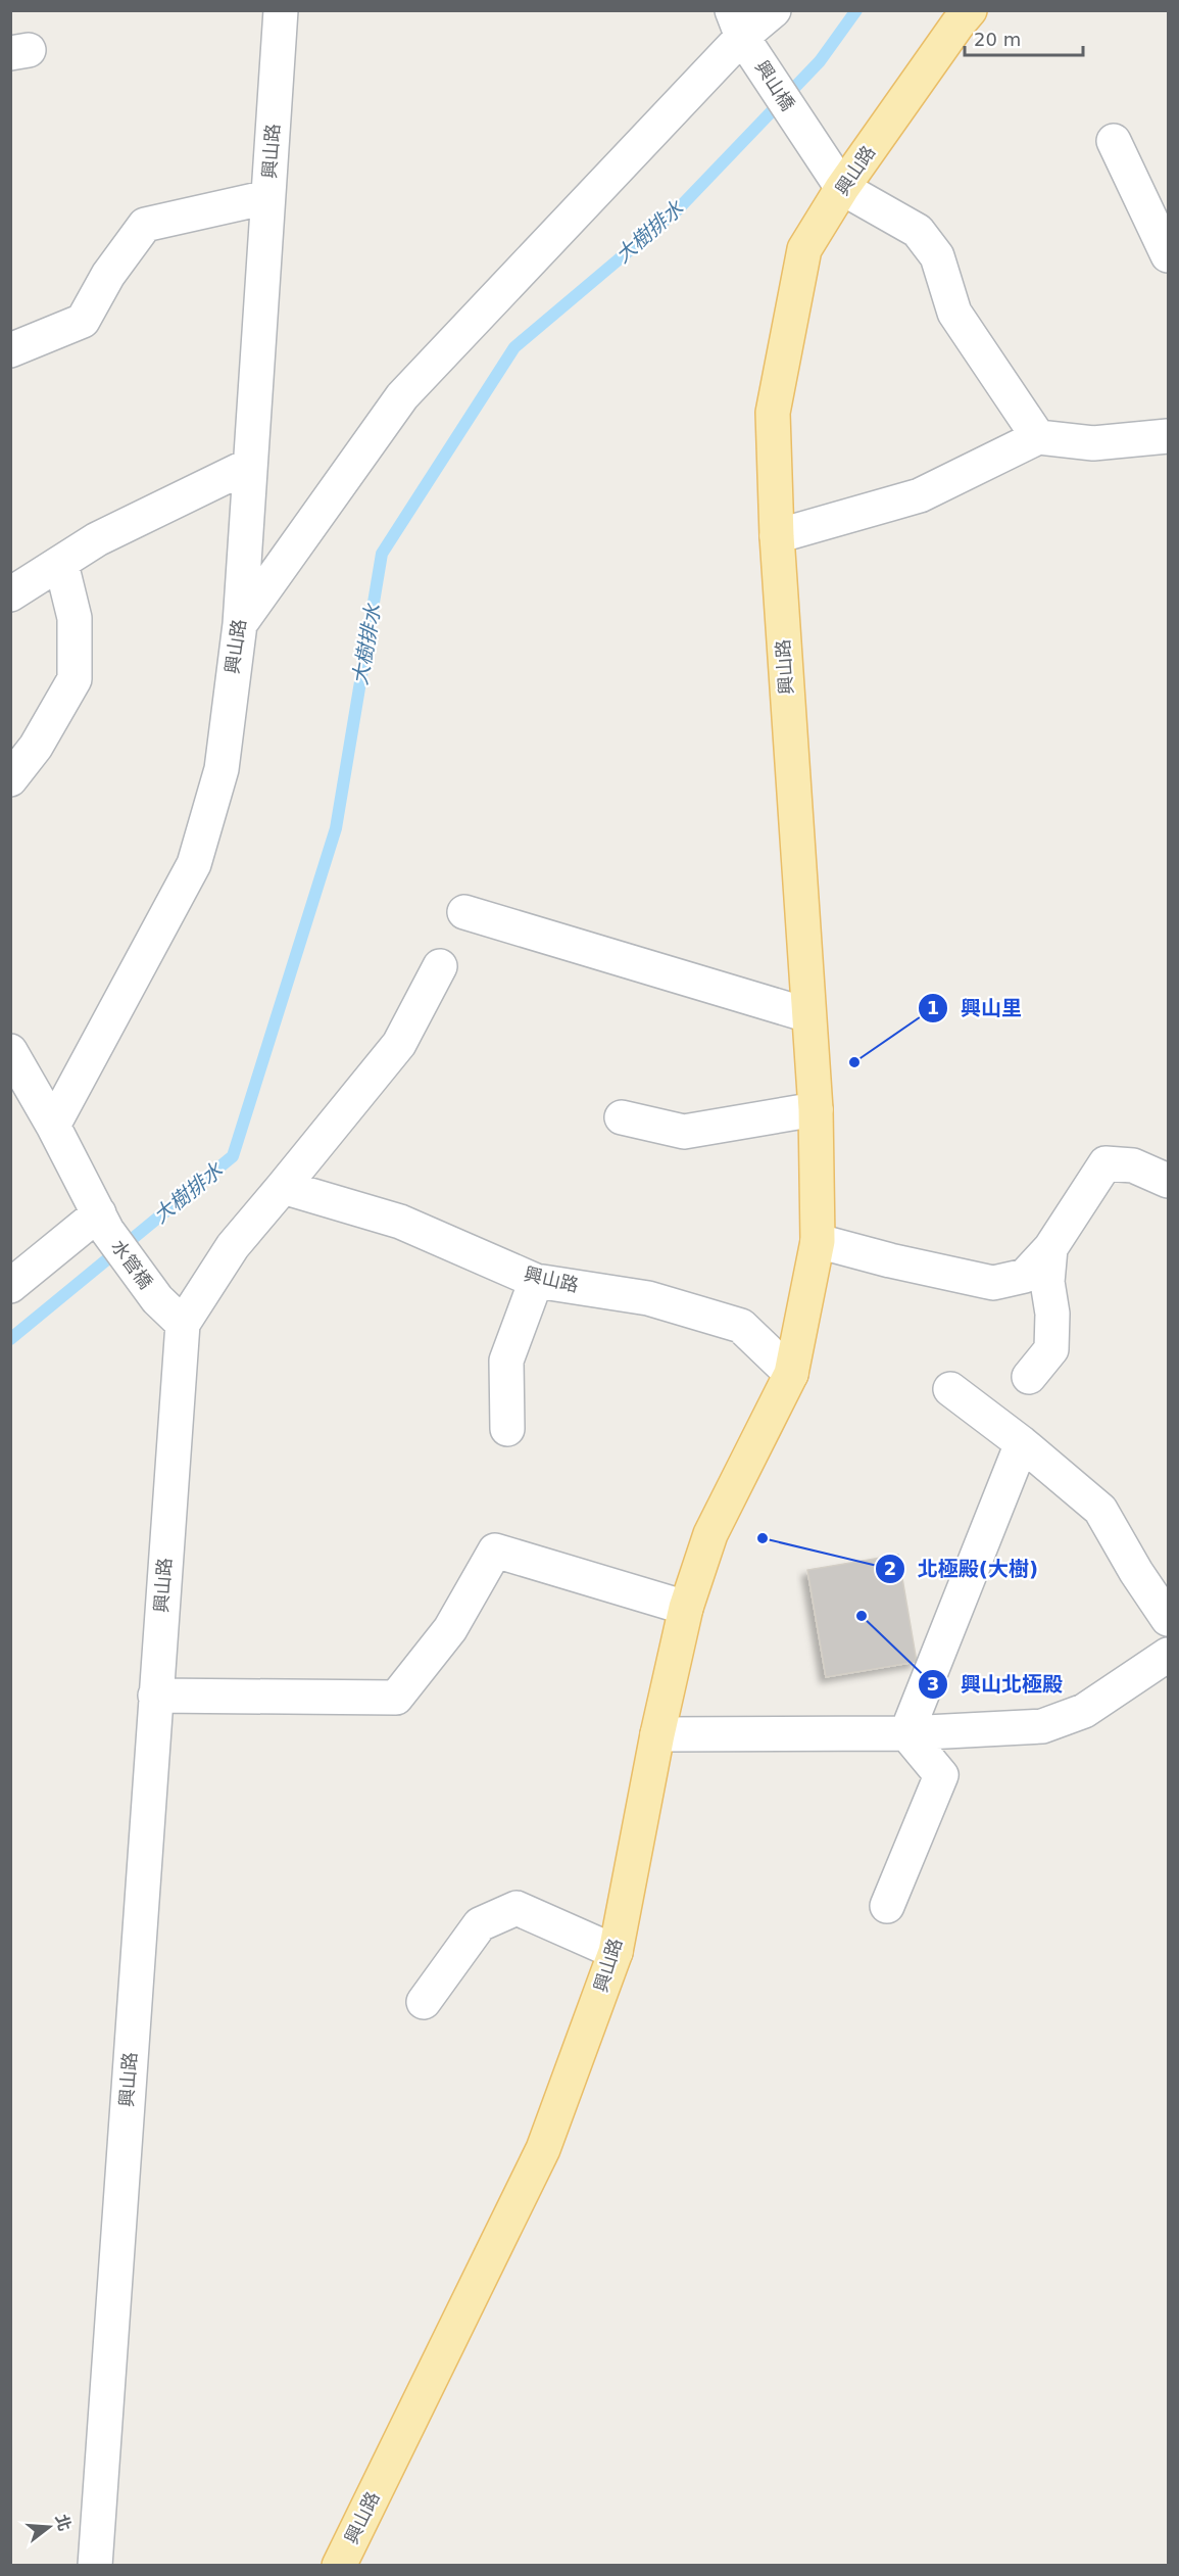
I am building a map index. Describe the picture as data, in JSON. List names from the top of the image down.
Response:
{
  "streets": {
    "main road": ["興山路"],
    "street": ["興山橋", "水管橋"]
  },
  "crossings": [
    ["興山橋", "興山路"],
    ["興山路", "水管橋"]
  ],
  "water": ["大樹排水"],
  "places": ["興山里", "北極殿(大樹)", "興山北極殿"],
  "scale_bar": "20 m",
  "north": "right"
}
